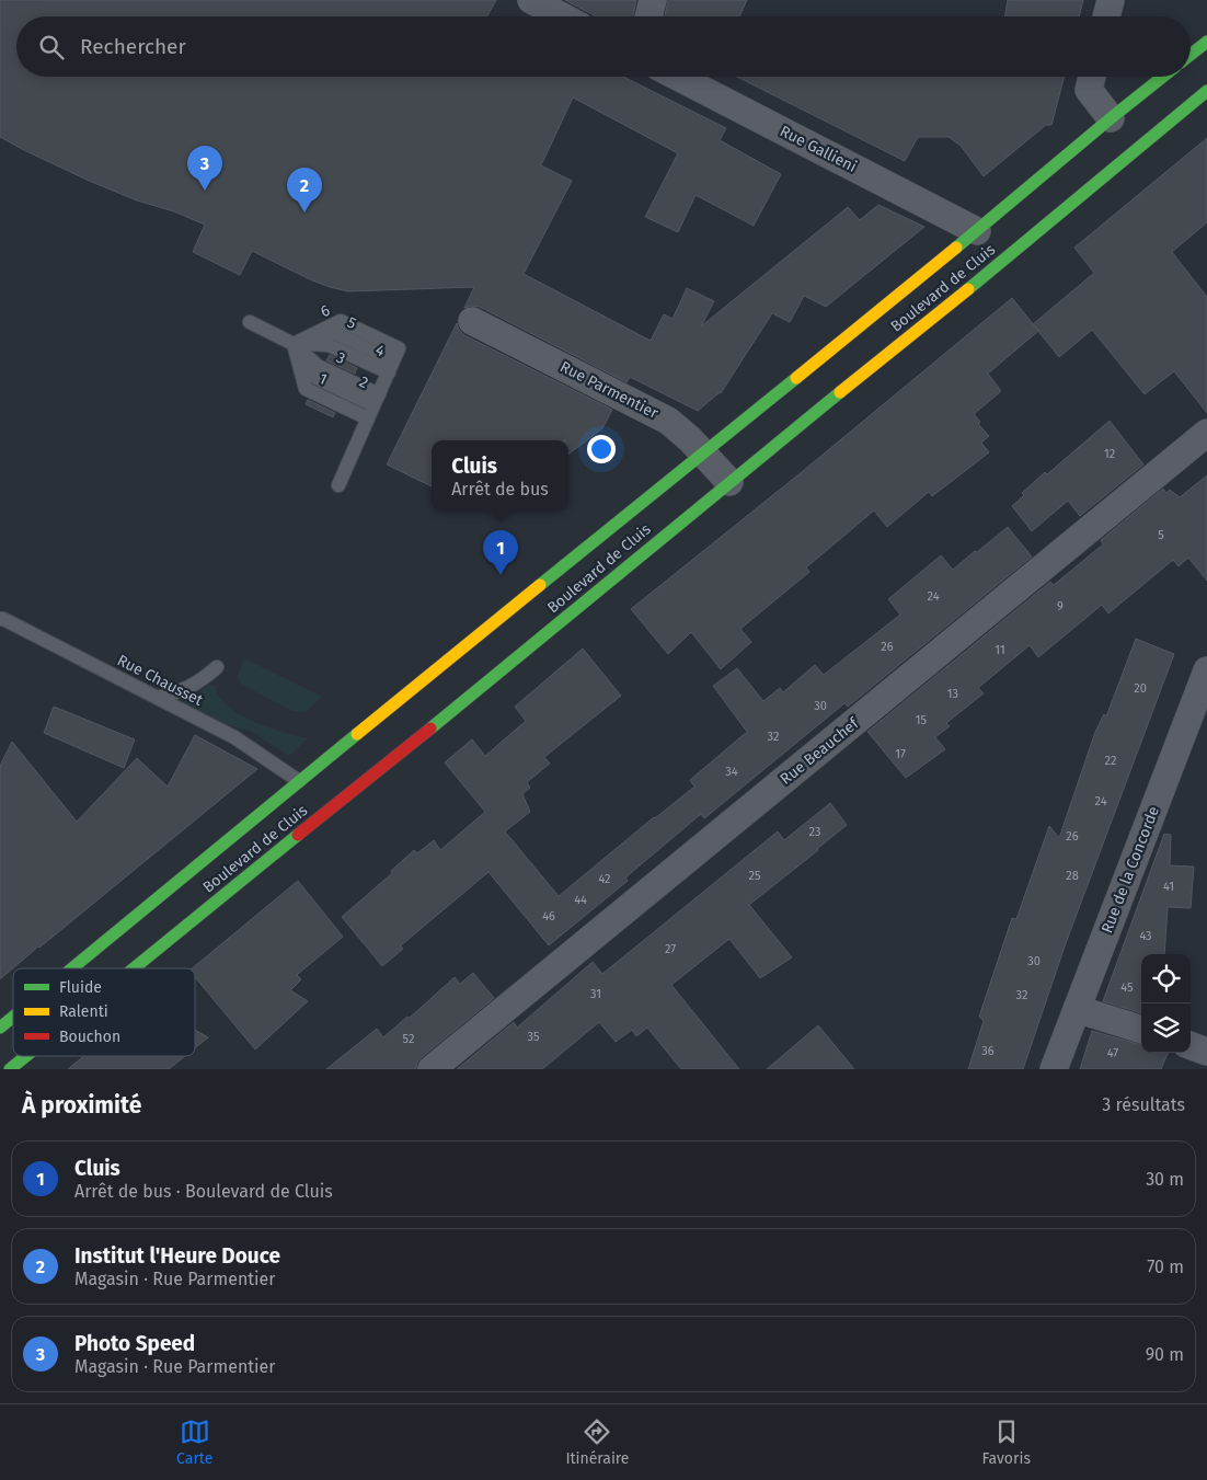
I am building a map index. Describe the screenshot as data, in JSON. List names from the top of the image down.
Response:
{
  "streets": {
    "main road": ["Boulevard de Cluis"],
    "street": [
      "Rue Gallieni",
      "Rue Parmentier",
      "Rue Beauchef",
      "Rue de la Concorde"
    ],
    "lane": [
      "6",
      "4",
      "3",
      "1",
      "Rue Chausset"
    ]
  },
  "crossings": [
    ["Rue Gallieni", "Boulevard de Cluis"],
    ["Boulevard de Cluis", "Rue Parmentier"],
    ["Boulevard de Cluis", "Rue Chausset"],
    ["6", "4"],
    ["6", "3"],
    ["6", "1"],
    ["4", "3"],
    ["4", "1"],
    ["3", "1"]
  ],
  "house_numbers": [
    "12",
    "5",
    "24",
    "9",
    "26",
    "11",
    "20",
    "13",
    "30",
    "15",
    "32",
    "17",
    "22",
    "34",
    "24",
    "23",
    "26",
    "25",
    "28",
    "42",
    "41",
    "44",
    "46",
    "43",
    "27",
    "30",
    "45",
    "31",
    "32",
    "35",
    "52",
    "36",
    "47"
  ],
  "legend": ["Fluide", "Ralenti", "Bouchon"],
  "page": {
    "search": "Rechercher",
    "pins": ["3", "2", "1"],
    "popup": ["Cluis", "Arrêt de bus"],
    "heading": ["À proximité", "3 résultats"],
    "list": [
      {
        "mark": "1",
        "name": "Cluis",
        "note": "Arrêt de bus · Boulevard de Cluis",
        "value": "30 m"
      },
      {
        "mark": "2",
        "name": "Institut l'Heure Douce",
        "note": "Magasin · Rue Parmentier",
        "value": "70 m"
      },
      {
        "mark": "3",
        "name": "Photo Speed",
        "note": "Magasin · Rue Parmentier",
        "value": "90 m"
      }
    ],
    "nav": ["Carte", "Itinéraire", "Favoris"]
  }
}
